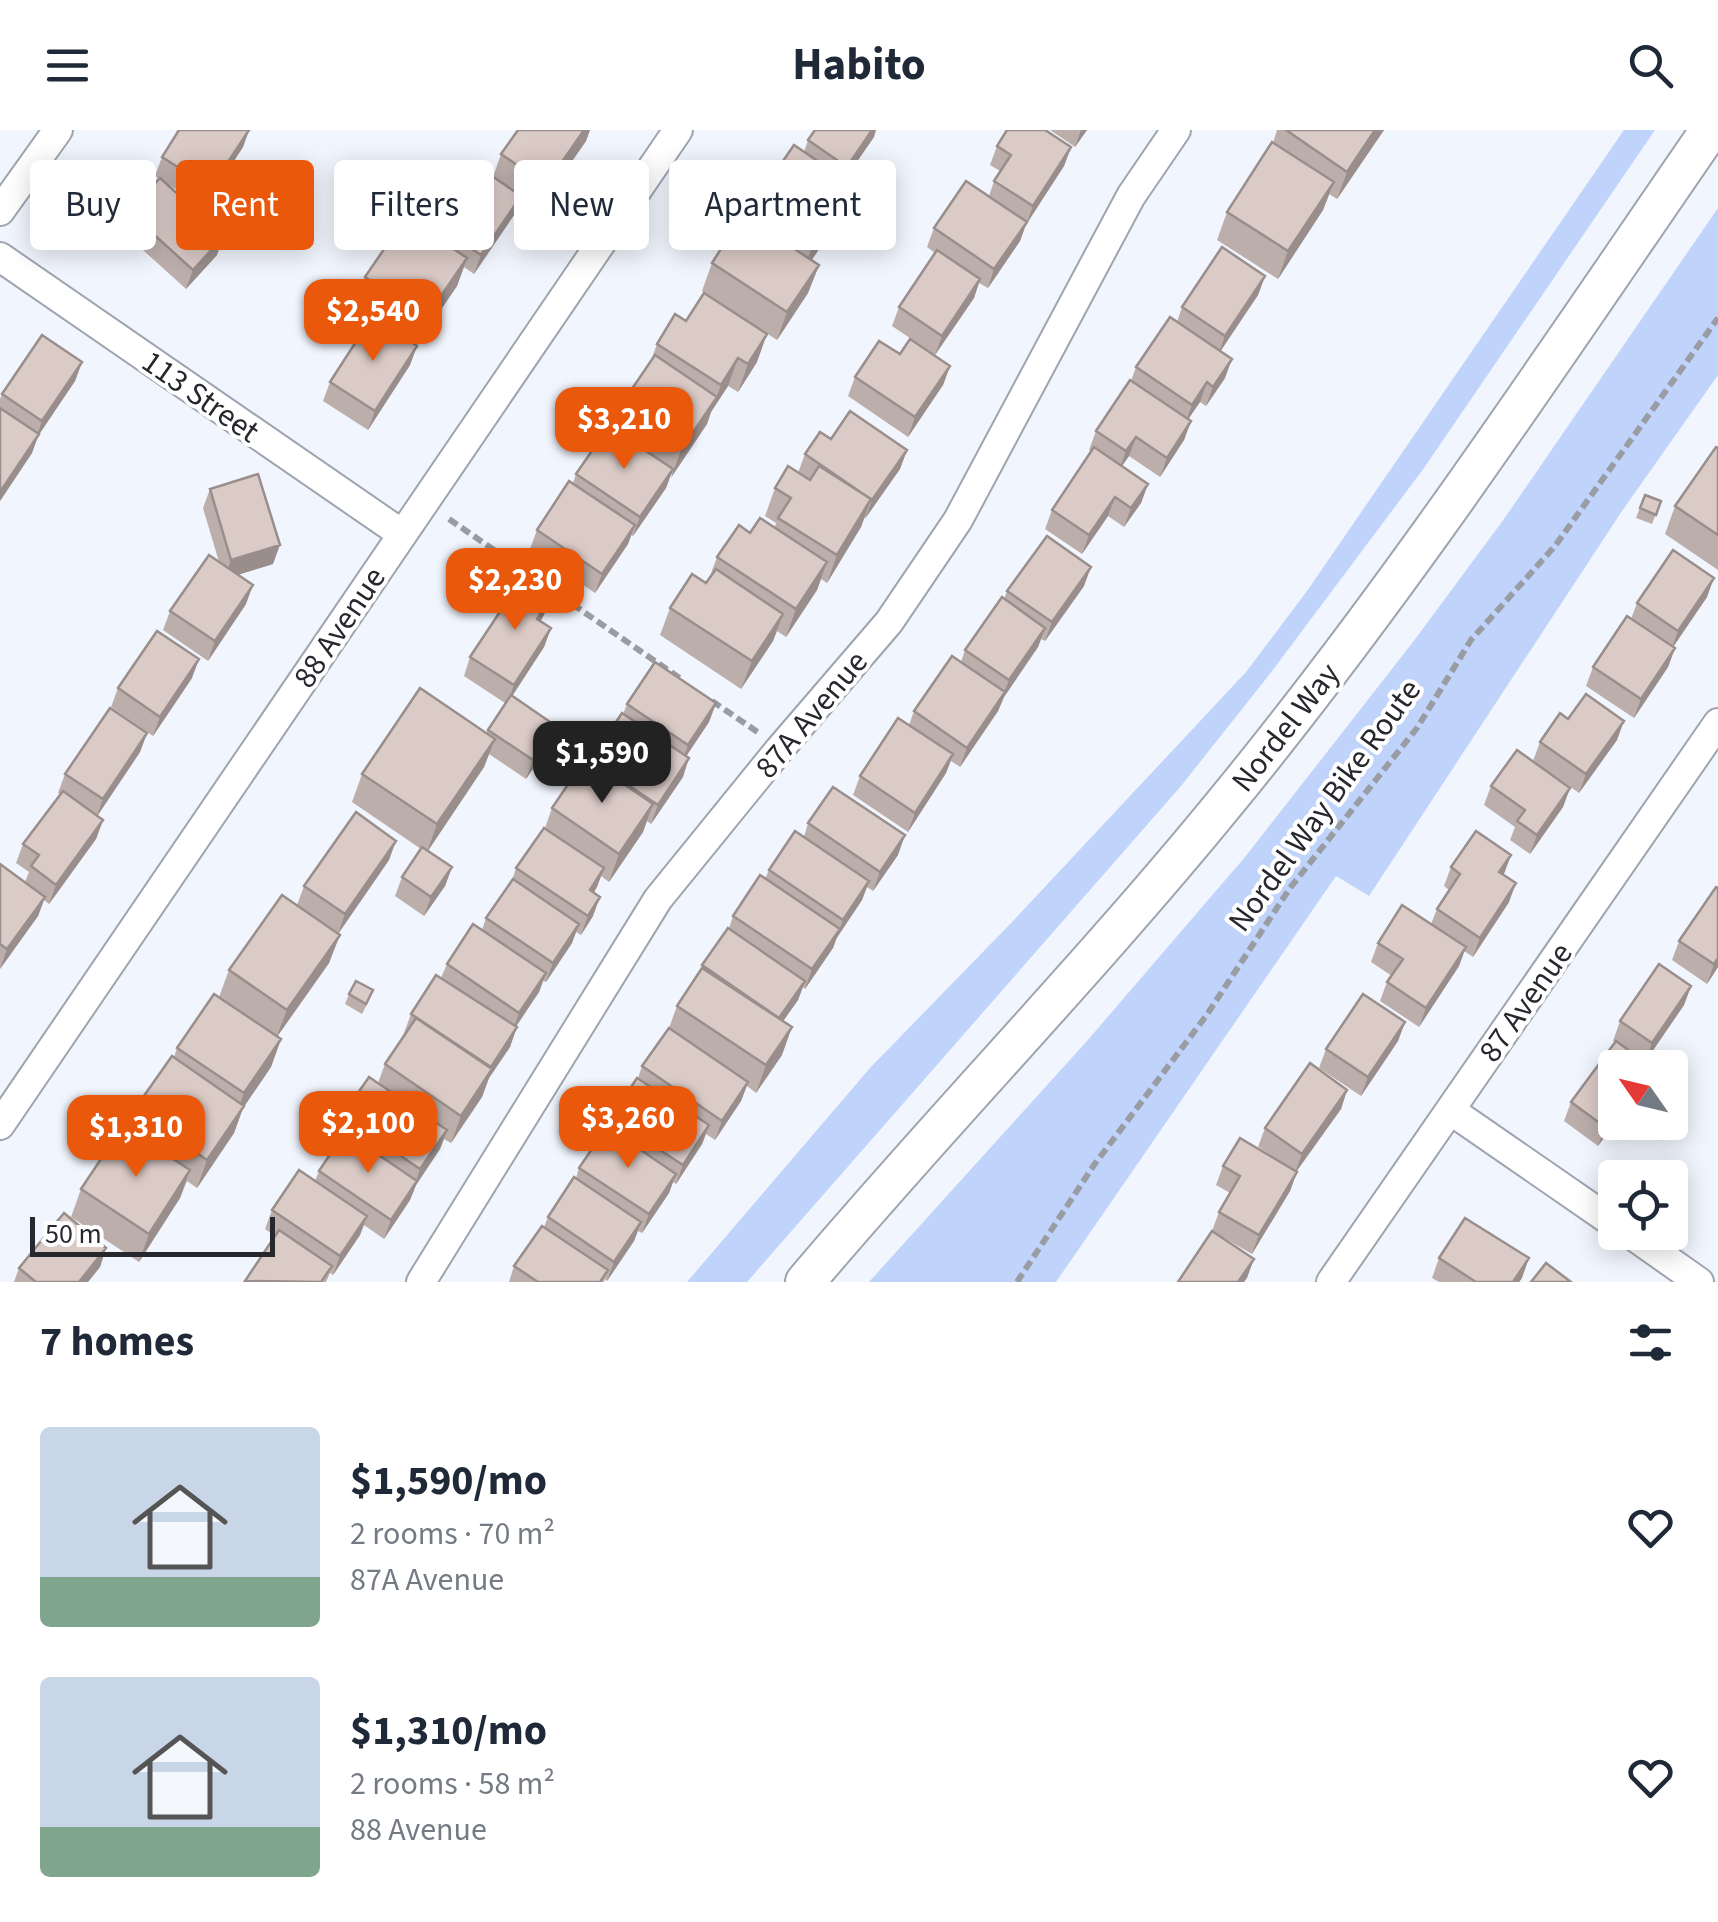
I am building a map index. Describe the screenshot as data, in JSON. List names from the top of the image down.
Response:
{
  "streets": {
    "main road": ["Nordel Way"],
    "street": [
      "113 Street",
      "88 Avenue",
      "87A Avenue",
      "87 Avenue"
    ],
    "path": ["Nordel Way Bike Route"]
  },
  "crossings": [
    ["113 Street", "88 Avenue"]
  ],
  "scale_bar": "50 m",
  "north": "top left",
  "page": {
    "header": "Habito",
    "chip": [
      "Buy",
      "Rent",
      "Filters",
      "New",
      "Apartment"
    ],
    "price": [
      "$2,540",
      "$3,210",
      "$2,230",
      "$1,590",
      "$3,260",
      "$2,100",
      "$1,310"
    ],
    "scale": "50 m",
    "heading": "7 homes",
    "list": [
      {
        "name": "$1,590/mo",
        "note": "2 rooms · 70 m² · 87A Avenue"
      },
      {
        "name": "$1,310/mo",
        "note": "2 rooms · 58 m² · 88 Avenue"
      }
    ]
  }
}
